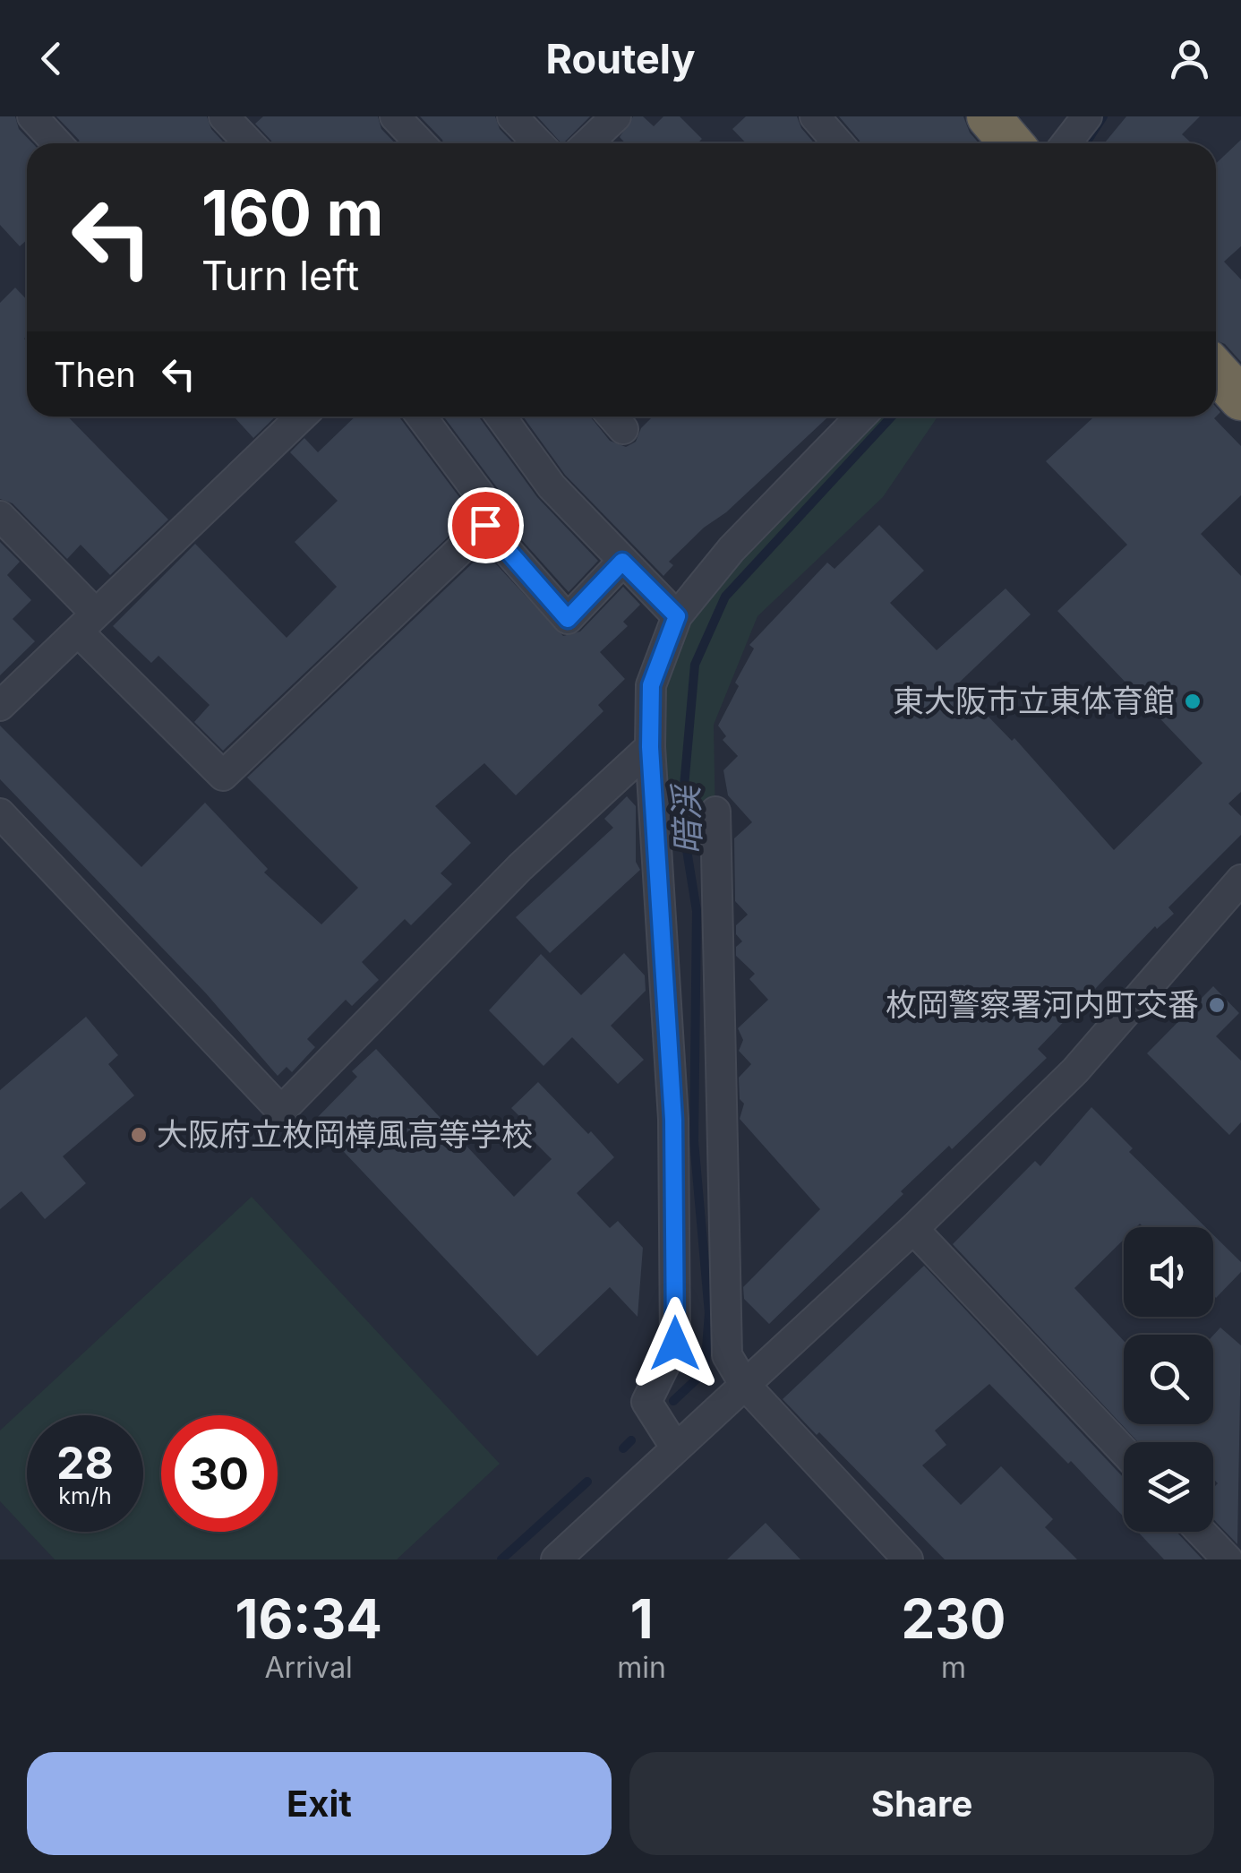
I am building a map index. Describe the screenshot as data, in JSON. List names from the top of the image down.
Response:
{
  "water": ["暗渓"],
  "places": ["東大阪市立東体育館", "枚岡警察署河内町交番", "大阪府立枚岡樟風高等学校"],
  "page": {
    "header": "Routely",
    "turn": ["160 m", "Turn left"],
    "then": "Then",
    "speed": "28 km/h",
    "limit": "30",
    "eta": [
      "16:34",
      "Arrival",
      "1",
      "min",
      "230",
      "m"
    ],
    "buttons": ["Exit", "Share"]
  }
}
